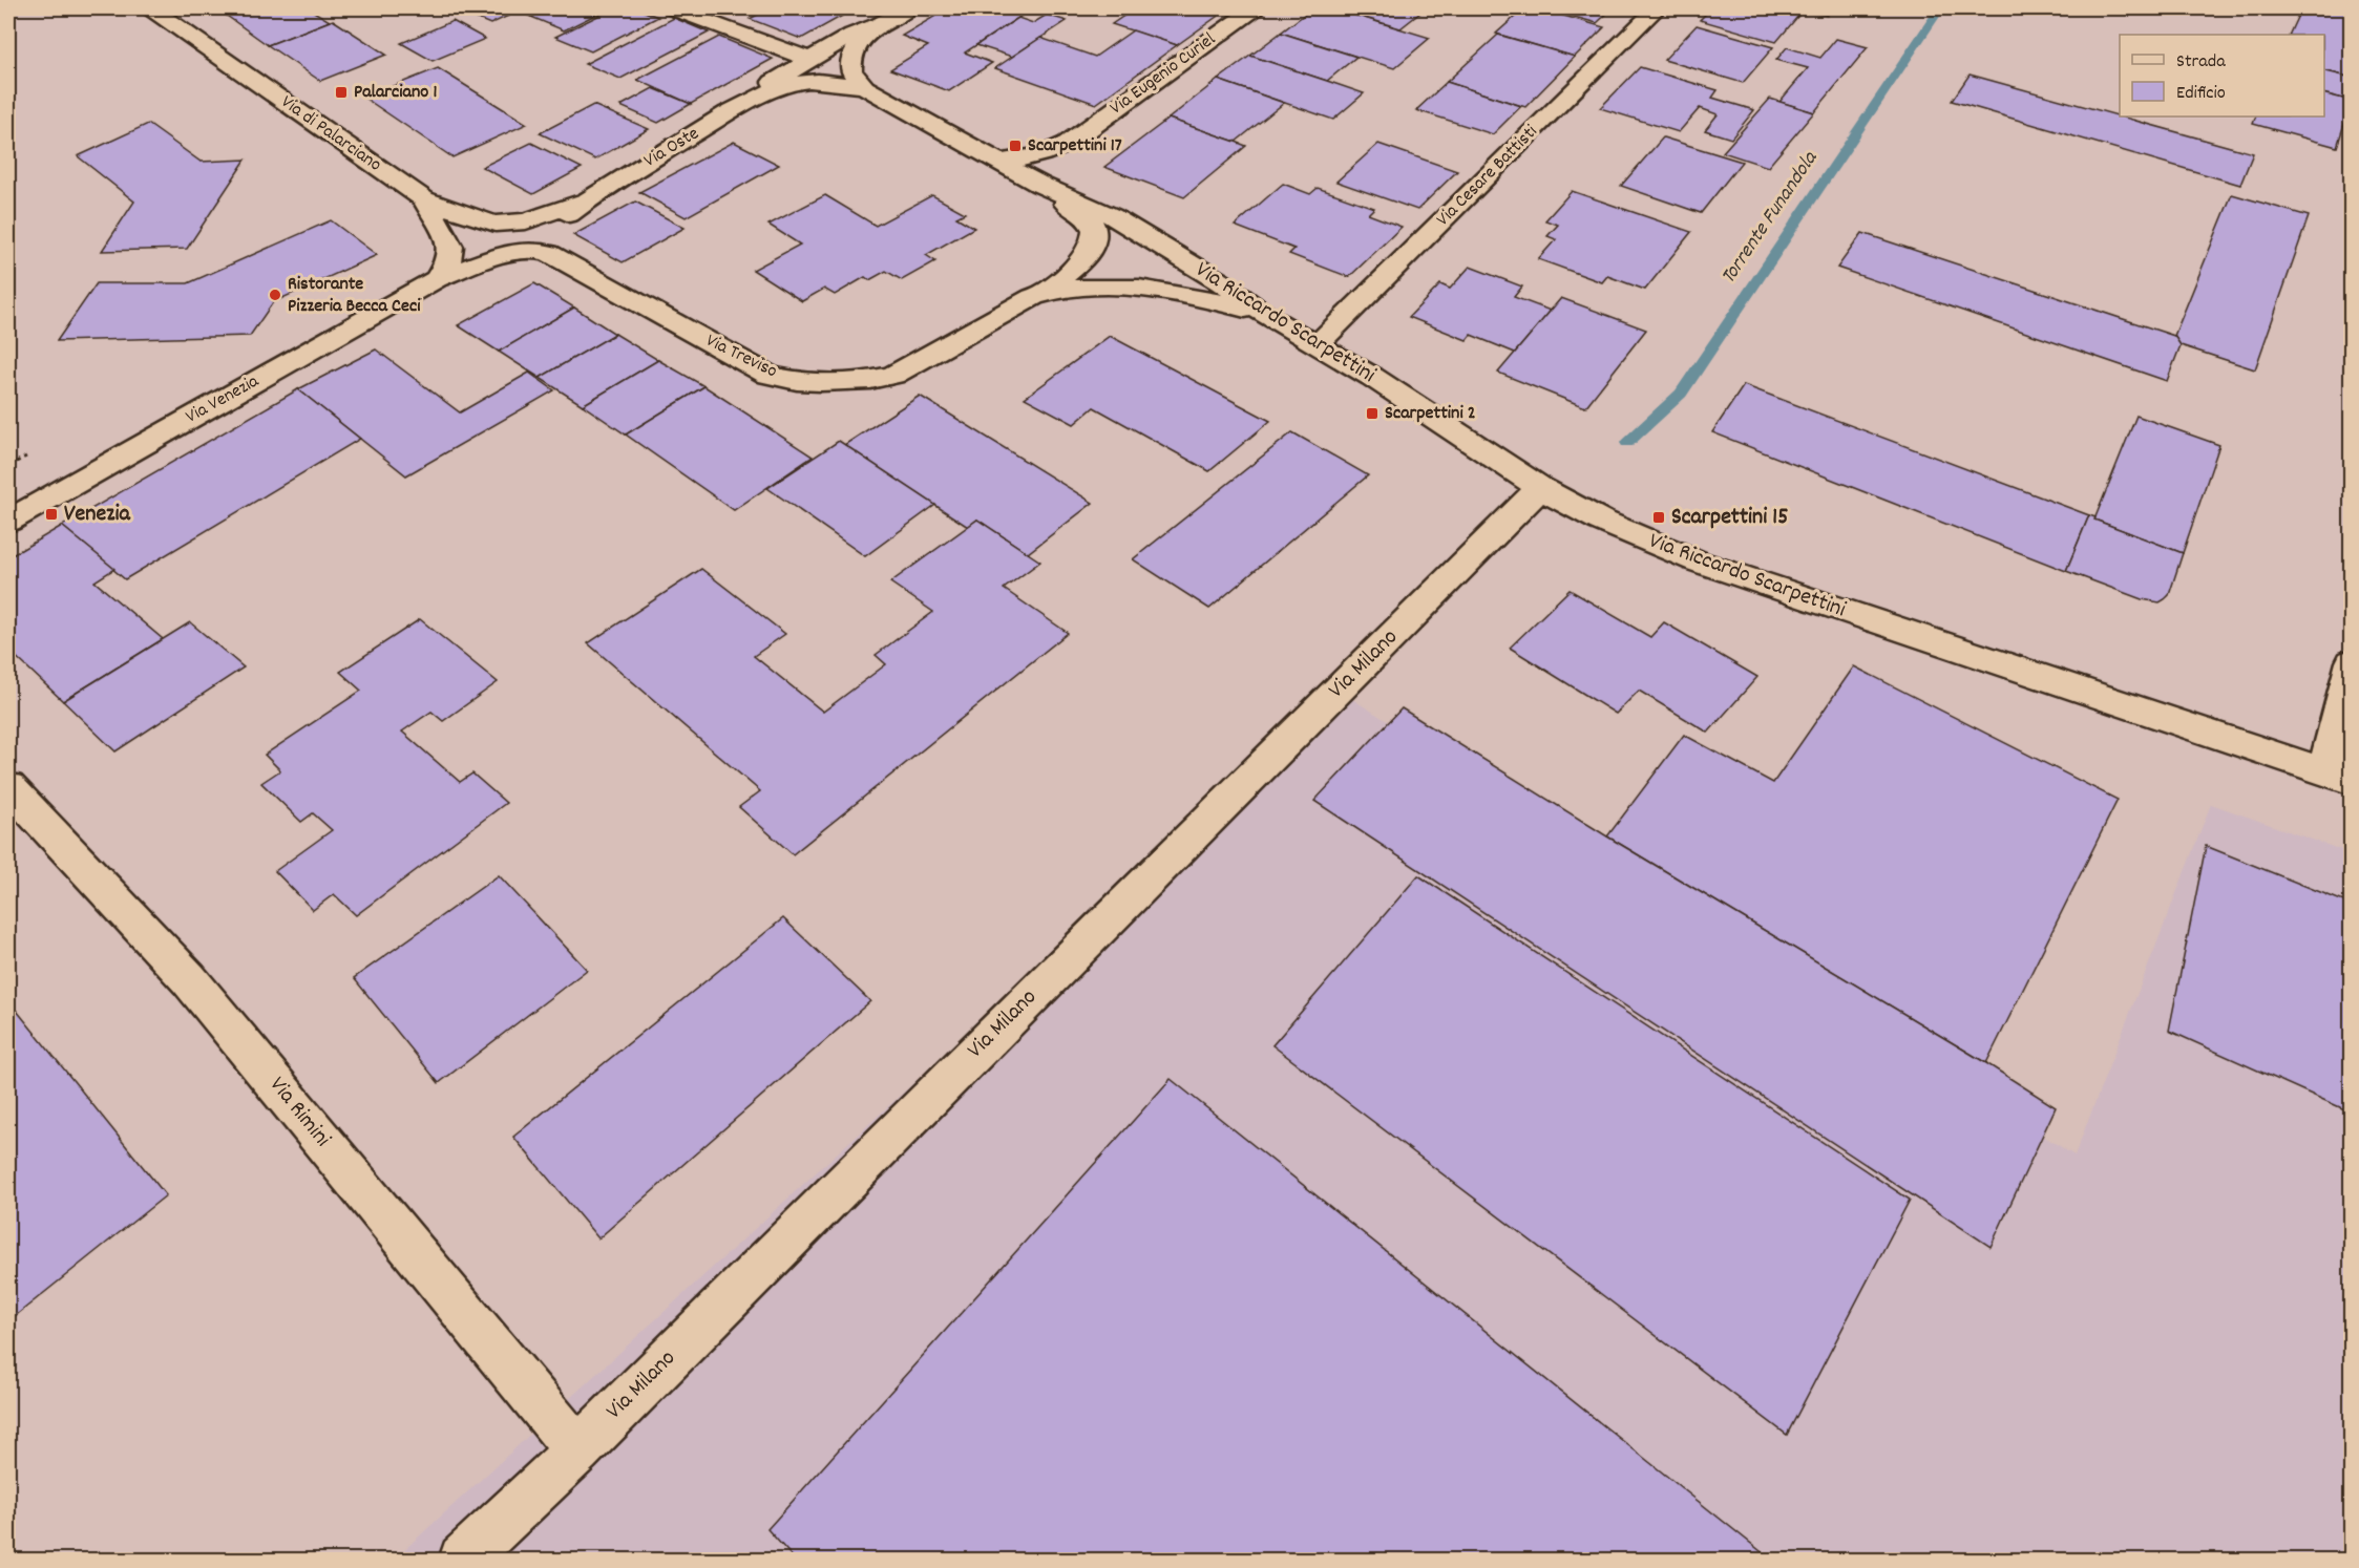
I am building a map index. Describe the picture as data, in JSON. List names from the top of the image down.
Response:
{
  "streets": {
    "street": [
      "Via Eugenio Curiel",
      "Via di Palarciano",
      "Via Oste",
      "Via Cesare Battisti",
      "Via Riccardo Scarpettini",
      "Via Treviso",
      "Via Venezia",
      "Via Milano",
      "Via Rimini"
    ]
  },
  "crossings": [
    ["Via Eugenio Curiel", "Via Riccardo Scarpettini"],
    ["Via di Palarciano", "Via Oste"],
    ["Via Oste", "Via Riccardo Scarpettini"],
    ["Via Oste", "Via Treviso"],
    ["Via Oste", "Via Venezia"],
    ["Via Cesare Battisti", "Via Riccardo Scarpettini"],
    ["Via Riccardo Scarpettini", "Via Treviso"],
    ["Via Riccardo Scarpettini", "Via Milano"],
    ["Via Treviso", "Via Venezia"],
    ["Via Milano", "Via Rimini"]
  ],
  "water": ["Torrente Funandola"],
  "places": {
    "transit": [
      "Palarciano 1",
      "Scarpettini 17",
      "Scarpettini 2",
      "Venezia",
      "Scarpettini 15"
    ],
    "other": ["Ristorante Pizzeria Becca Ceci"]
  },
  "legend": ["Strada", "Edificio"]
}
